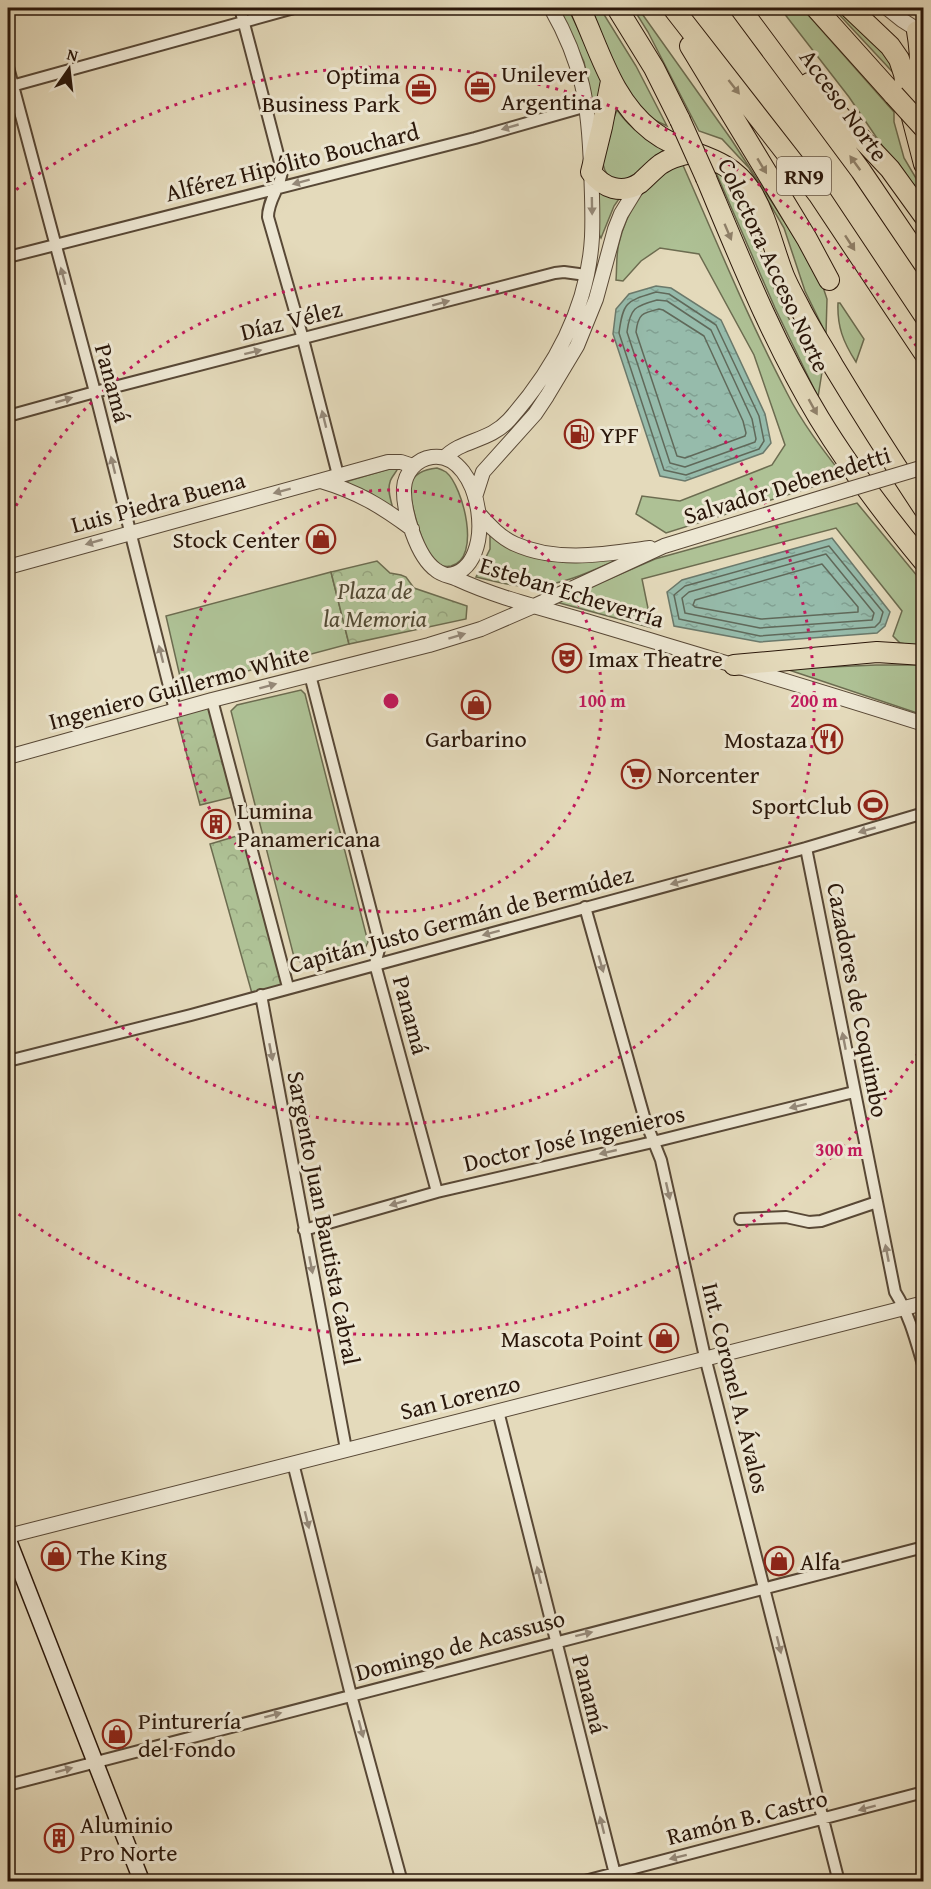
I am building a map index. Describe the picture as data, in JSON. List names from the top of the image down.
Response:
{
  "streets": {
    "highway": ["Acceso Norte", "RN9", "Colectora Acceso Norte"],
    "street": [
      "Alférez Hipólito Bouchard",
      "Díaz Vélez",
      "Panamá",
      "Salvador Debenedetti",
      "Luis Piedra Buena",
      "Esteban Echeverría",
      "Ingeniero Guillermo White",
      "Capitán Justo Germán de Bermúdez",
      "Cazadores de Coquimbo",
      "Doctor José Ingenieros",
      "Sargento Juan Bautista Cabral",
      "Int. Coronel A. Ávalos",
      "San Lorenzo",
      "Domingo de Acassuso",
      "Ramón B. Castro"
    ]
  },
  "crossings": [
    ["Alférez Hipólito Bouchard", "Panamá"],
    ["Díaz Vélez", "Panamá"],
    ["Panamá", "Luis Piedra Buena"],
    ["Panamá", "Ingeniero Guillermo White"],
    ["Panamá", "Capitán Justo Germán de Bermúdez"],
    ["Panamá", "Doctor José Ingenieros"],
    ["Panamá", "San Lorenzo"],
    ["Panamá", "Domingo de Acassuso"],
    ["Panamá", "Ramón B. Castro"],
    ["Salvador Debenedetti", "Luis Piedra Buena"],
    ["Salvador Debenedetti", "Esteban Echeverría"],
    ["Salvador Debenedetti", "Ingeniero Guillermo White"],
    ["Luis Piedra Buena", "Esteban Echeverría"],
    ["Esteban Echeverría", "Ingeniero Guillermo White"],
    ["Capitán Justo Germán de Bermúdez", "Cazadores de Coquimbo"],
    ["Capitán Justo Germán de Bermúdez", "Sargento Juan Bautista Cabral"],
    ["Capitán Justo Germán de Bermúdez", "Int. Coronel A. Ávalos"],
    ["Cazadores de Coquimbo", "Doctor José Ingenieros"],
    ["Cazadores de Coquimbo", "San Lorenzo"],
    ["Doctor José Ingenieros", "Sargento Juan Bautista Cabral"],
    ["Doctor José Ingenieros", "Int. Coronel A. Ávalos"],
    ["Sargento Juan Bautista Cabral", "San Lorenzo"],
    ["Int. Coronel A. Ávalos", "San Lorenzo"],
    ["Int. Coronel A. Ávalos", "Domingo de Acassuso"],
    ["Int. Coronel A. Ávalos", "Ramón B. Castro"]
  ],
  "one_way": [
    "Alférez Hipólito Bouchard",
    "Díaz Vélez",
    "Panamá",
    "Luis Piedra Buena",
    "Ingeniero Guillermo White",
    "Capitán Justo Germán de Bermúdez",
    "Cazadores de Coquimbo",
    "Doctor José Ingenieros",
    "Sargento Juan Bautista Cabral",
    "Int. Coronel A. Ávalos",
    "Domingo de Acassuso",
    "Ramón B. Castro"
  ],
  "parks": ["Plaza de la Memoria"],
  "places": {
    "office": ["Unilever Argentina", "Optima Business Park"],
    "fuel station": ["YPF"],
    "shop": [
      "Stock Center",
      "Garbarino",
      "Mascota Point",
      "The King",
      "Alfa",
      "Pinturería del Fondo"
    ],
    "theatre": ["Imax Theatre"],
    "restaurant": ["Mostaza"],
    "supermarket": ["Norcenter"],
    "sports": ["SportClub"],
    "building": ["Lumina Panamericana", "Aluminio Pro Norte"]
  },
  "north": "top",
  "rings": ["100 m", "200 m", "300 m"]
}
